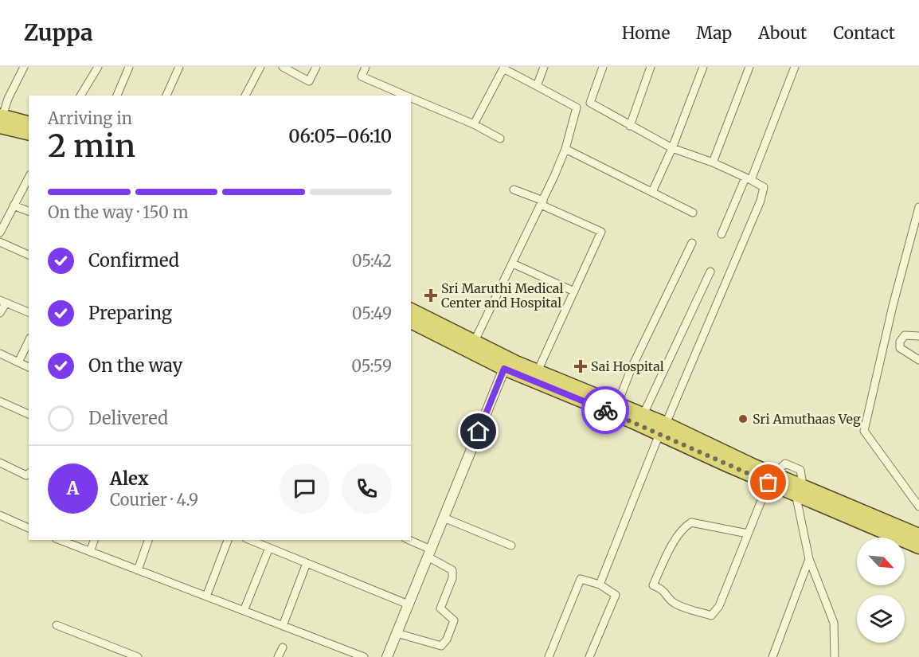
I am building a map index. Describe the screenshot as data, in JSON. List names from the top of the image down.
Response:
{
  "places": {
    "health": ["Sri Maruthi Medical Center and Hospital", "Sai Hospital"],
    "other": ["Sri Amuthaas Veg"]
  },
  "north": "bottom right",
  "page": {
    "header": "Zuppa",
    "nav": [
      "Home",
      "Map",
      "About",
      "Contact"
    ],
    "heading": ["2 min", "Arriving in", "06:05–06:10"],
    "panel": ["Alex", "Courier · 4.9"],
    "bar": "On the way · 150 m",
    "list": [
      ["Confirmed", "05:42"],
      ["Preparing", "05:49"],
      ["On the way", "05:59"],
      "Delivered"
    ],
    "round": "A"
  }
}
